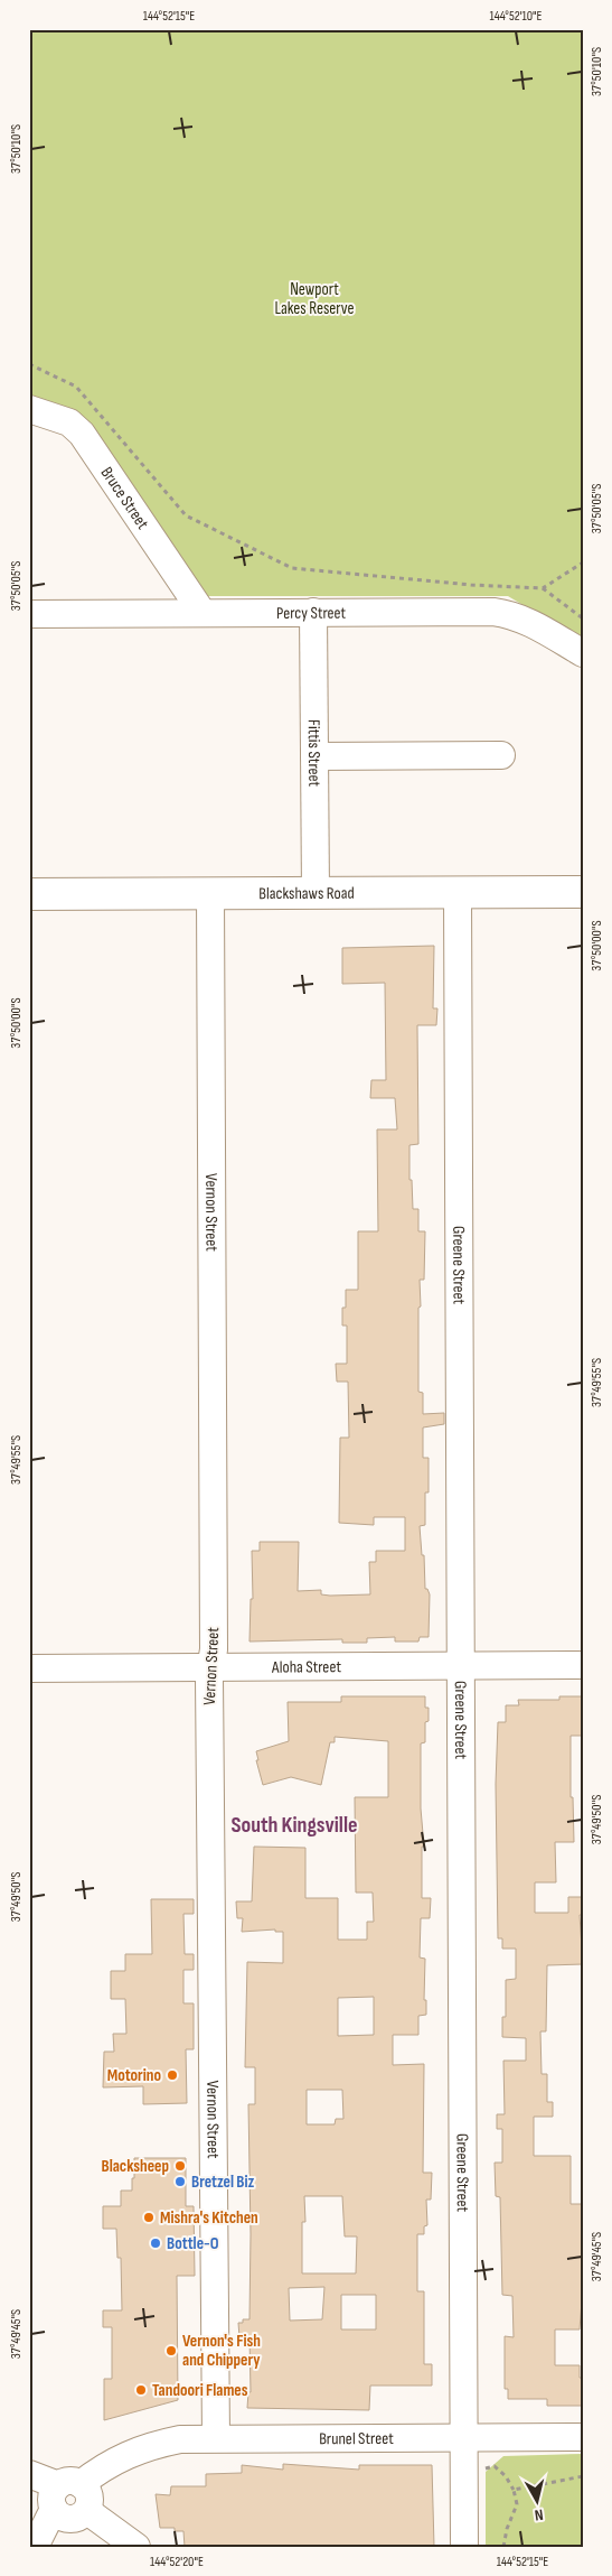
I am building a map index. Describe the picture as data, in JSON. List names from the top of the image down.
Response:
{
  "streets": {
    "main road": ["Blackshaws Road"],
    "street": [
      "Bruce Street",
      "Percy Street",
      "Fittis Street",
      "Vernon Street",
      "Greene Street",
      "Aloha Street",
      "Brunel Street"
    ]
  },
  "crossings": [
    ["Bruce Street", "Percy Street"],
    ["Percy Street", "Fittis Street"],
    ["Fittis Street", "Blackshaws Road"],
    ["Blackshaws Road", "Vernon Street"],
    ["Blackshaws Road", "Greene Street"],
    ["Vernon Street", "Aloha Street"],
    ["Vernon Street", "Brunel Street"],
    ["Greene Street", "Aloha Street"],
    ["Greene Street", "Brunel Street"]
  ],
  "districts": ["South Kingsville"],
  "parks": ["Newport Lakes Reserve"],
  "places": [
    "Motorino",
    "Blacksheep",
    "Bretzel Biz",
    "Mishra's Kitchen",
    "Bottle-O",
    "Vernon's Fish and Chippery",
    "Tandoori Flames"
  ],
  "north": "bottom",
  "coordinates": [
    "144°52'15\"E",
    "144°52'10\"E",
    "37°50'10\"S",
    "37°50'05\"S",
    "37°50'00\"S",
    "37°49'55\"S",
    "37°49'50\"S",
    "37°49'45\"S",
    "144°52'20\"E"
  ]
}
